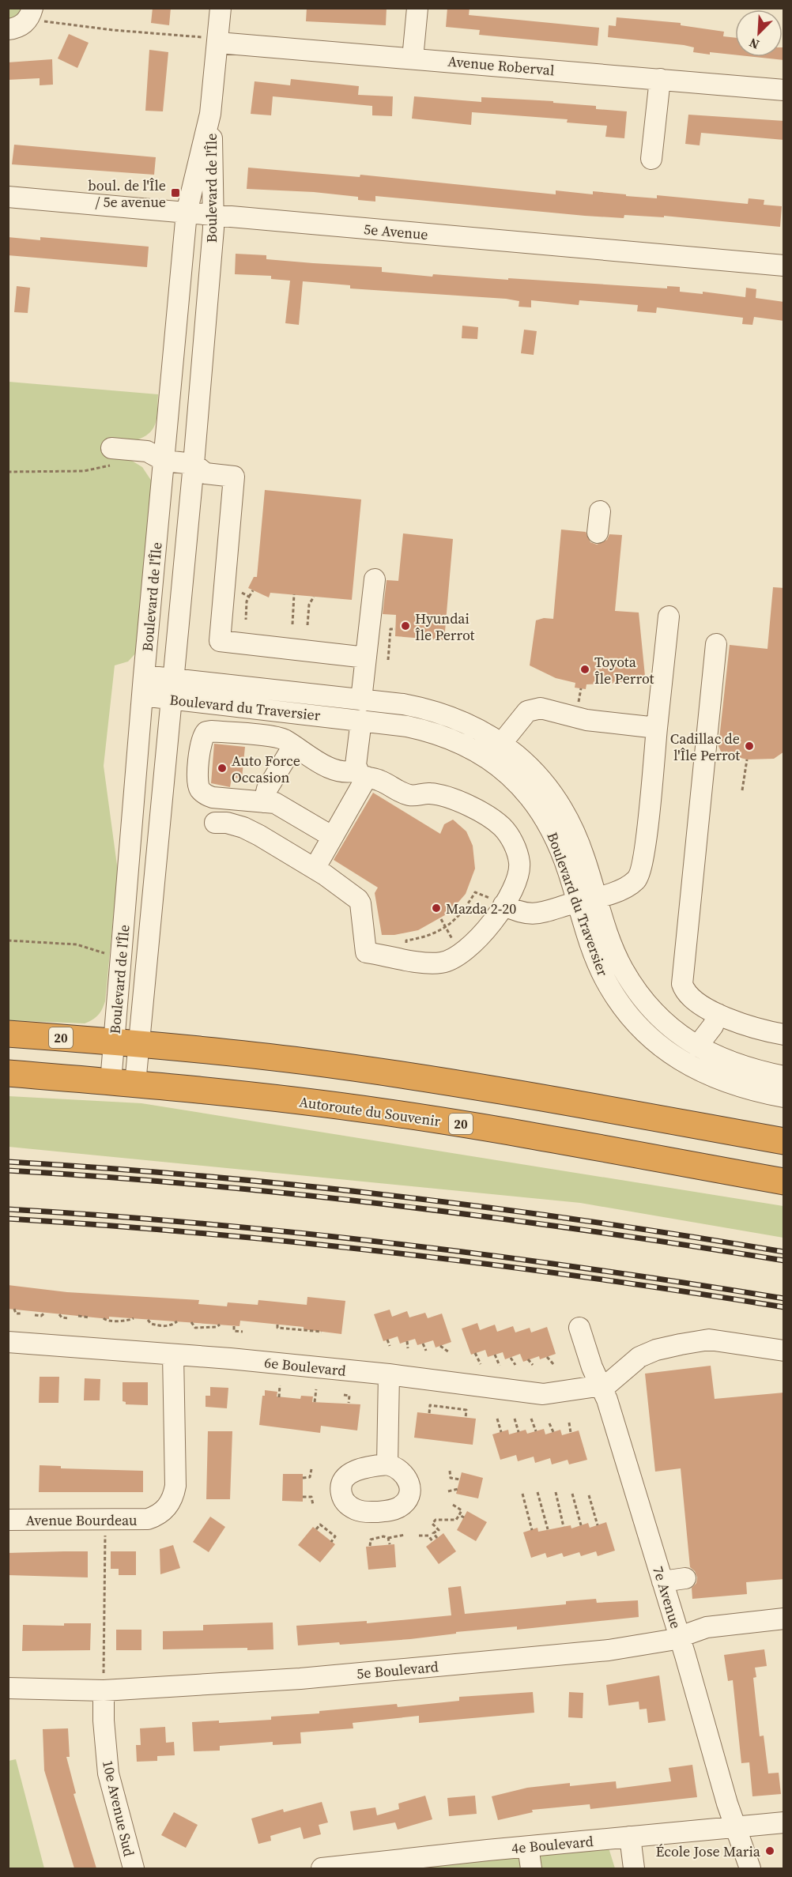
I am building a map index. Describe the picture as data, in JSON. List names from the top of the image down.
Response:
{
  "streets": {
    "highway": ["20", "Autoroute du Souvenir"],
    "street": [
      "Avenue Roberval",
      "Boulevard de l'Île",
      "5e Avenue",
      "Boulevard du Traversier",
      "6e Boulevard",
      "Avenue Bourdeau",
      "7e Avenue",
      "5e Boulevard",
      "10e Avenue Sud",
      "4e Boulevard"
    ]
  },
  "crossings": [
    ["Avenue Roberval", "Boulevard de l'Île"],
    ["Boulevard de l'Île", "5e Avenue"],
    ["Boulevard de l'Île", "Boulevard du Traversier"],
    ["Boulevard de l'Île", "20"],
    ["Boulevard de l'Île", "Autoroute du Souvenir"],
    ["6e Boulevard", "Avenue Bourdeau"],
    ["6e Boulevard", "7e Avenue"],
    ["7e Avenue", "5e Boulevard"],
    ["7e Avenue", "4e Boulevard"],
    ["5e Boulevard", "10e Avenue Sud"]
  ],
  "places": {
    "transit": ["boul. de l'Île / 5e avenue"],
    "other": [
      "Hyundai Île Perrot",
      "Toyota Île Perrot",
      "Cadillac de l'Île Perrot",
      "Auto Force Occasion",
      "Mazda 2-20",
      "École Jose Maria"
    ]
  },
  "north": "bottom left"
}
